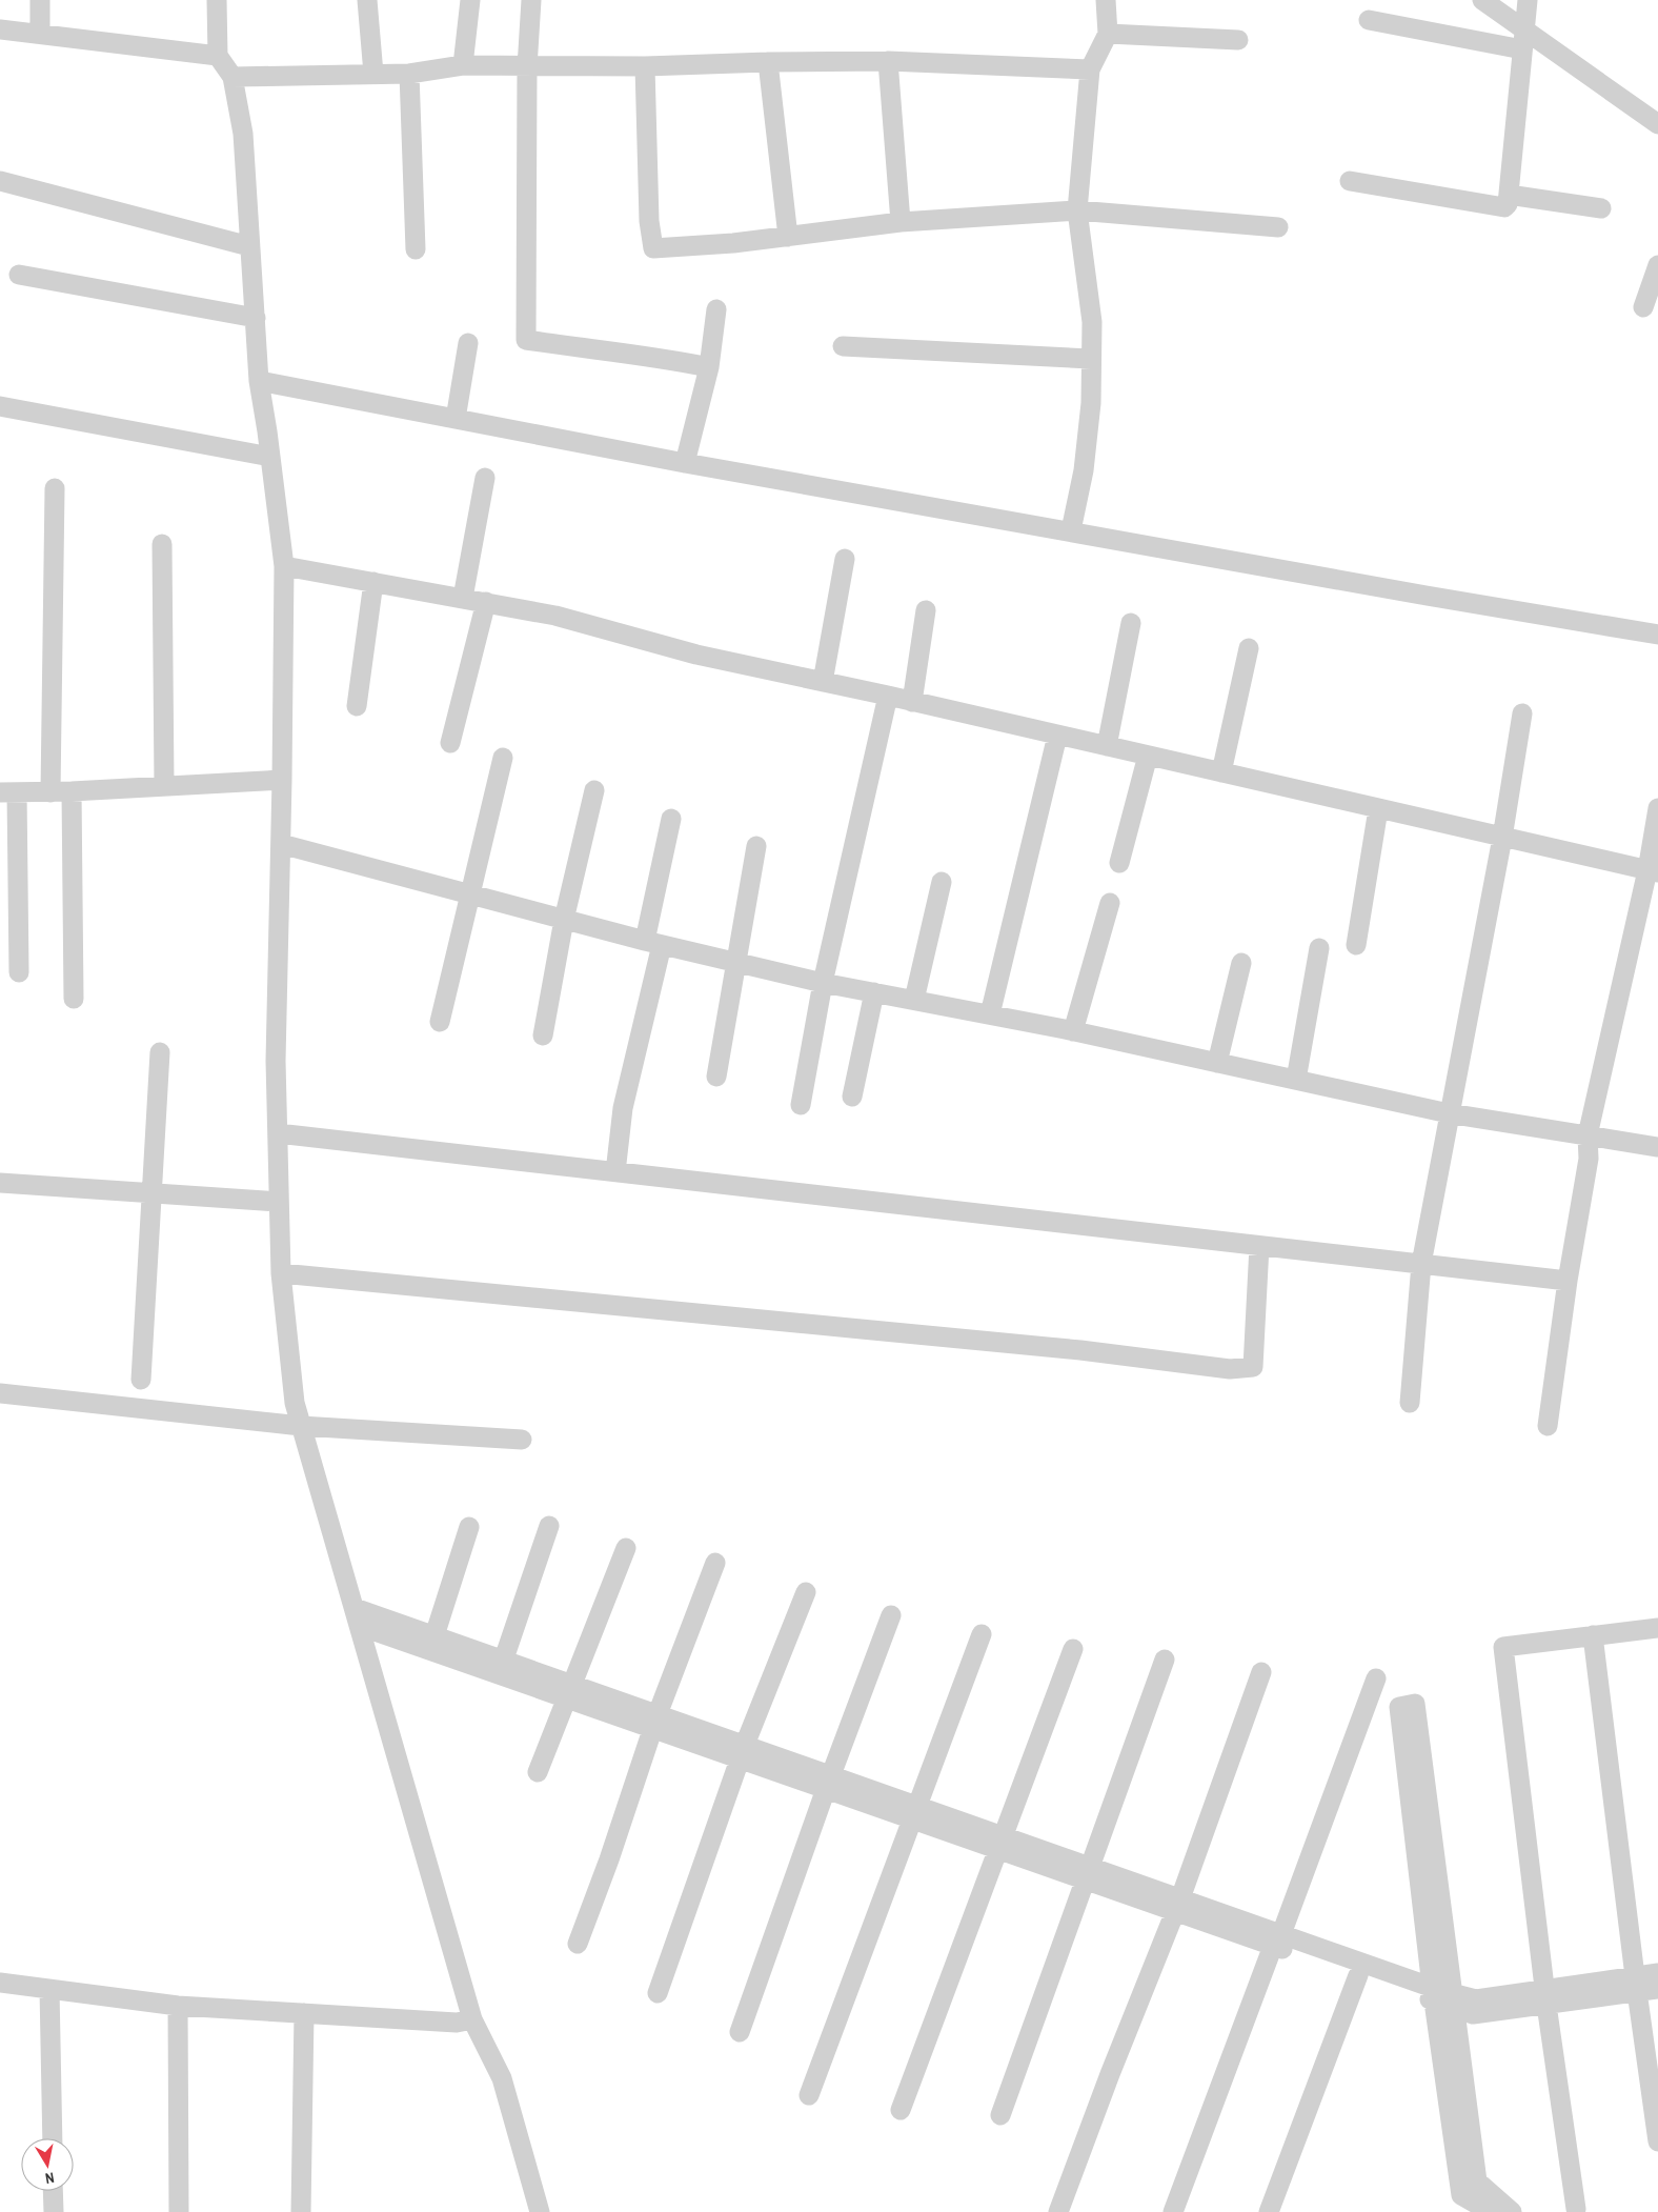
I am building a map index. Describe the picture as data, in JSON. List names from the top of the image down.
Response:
{
  "north": "bottom"
}
